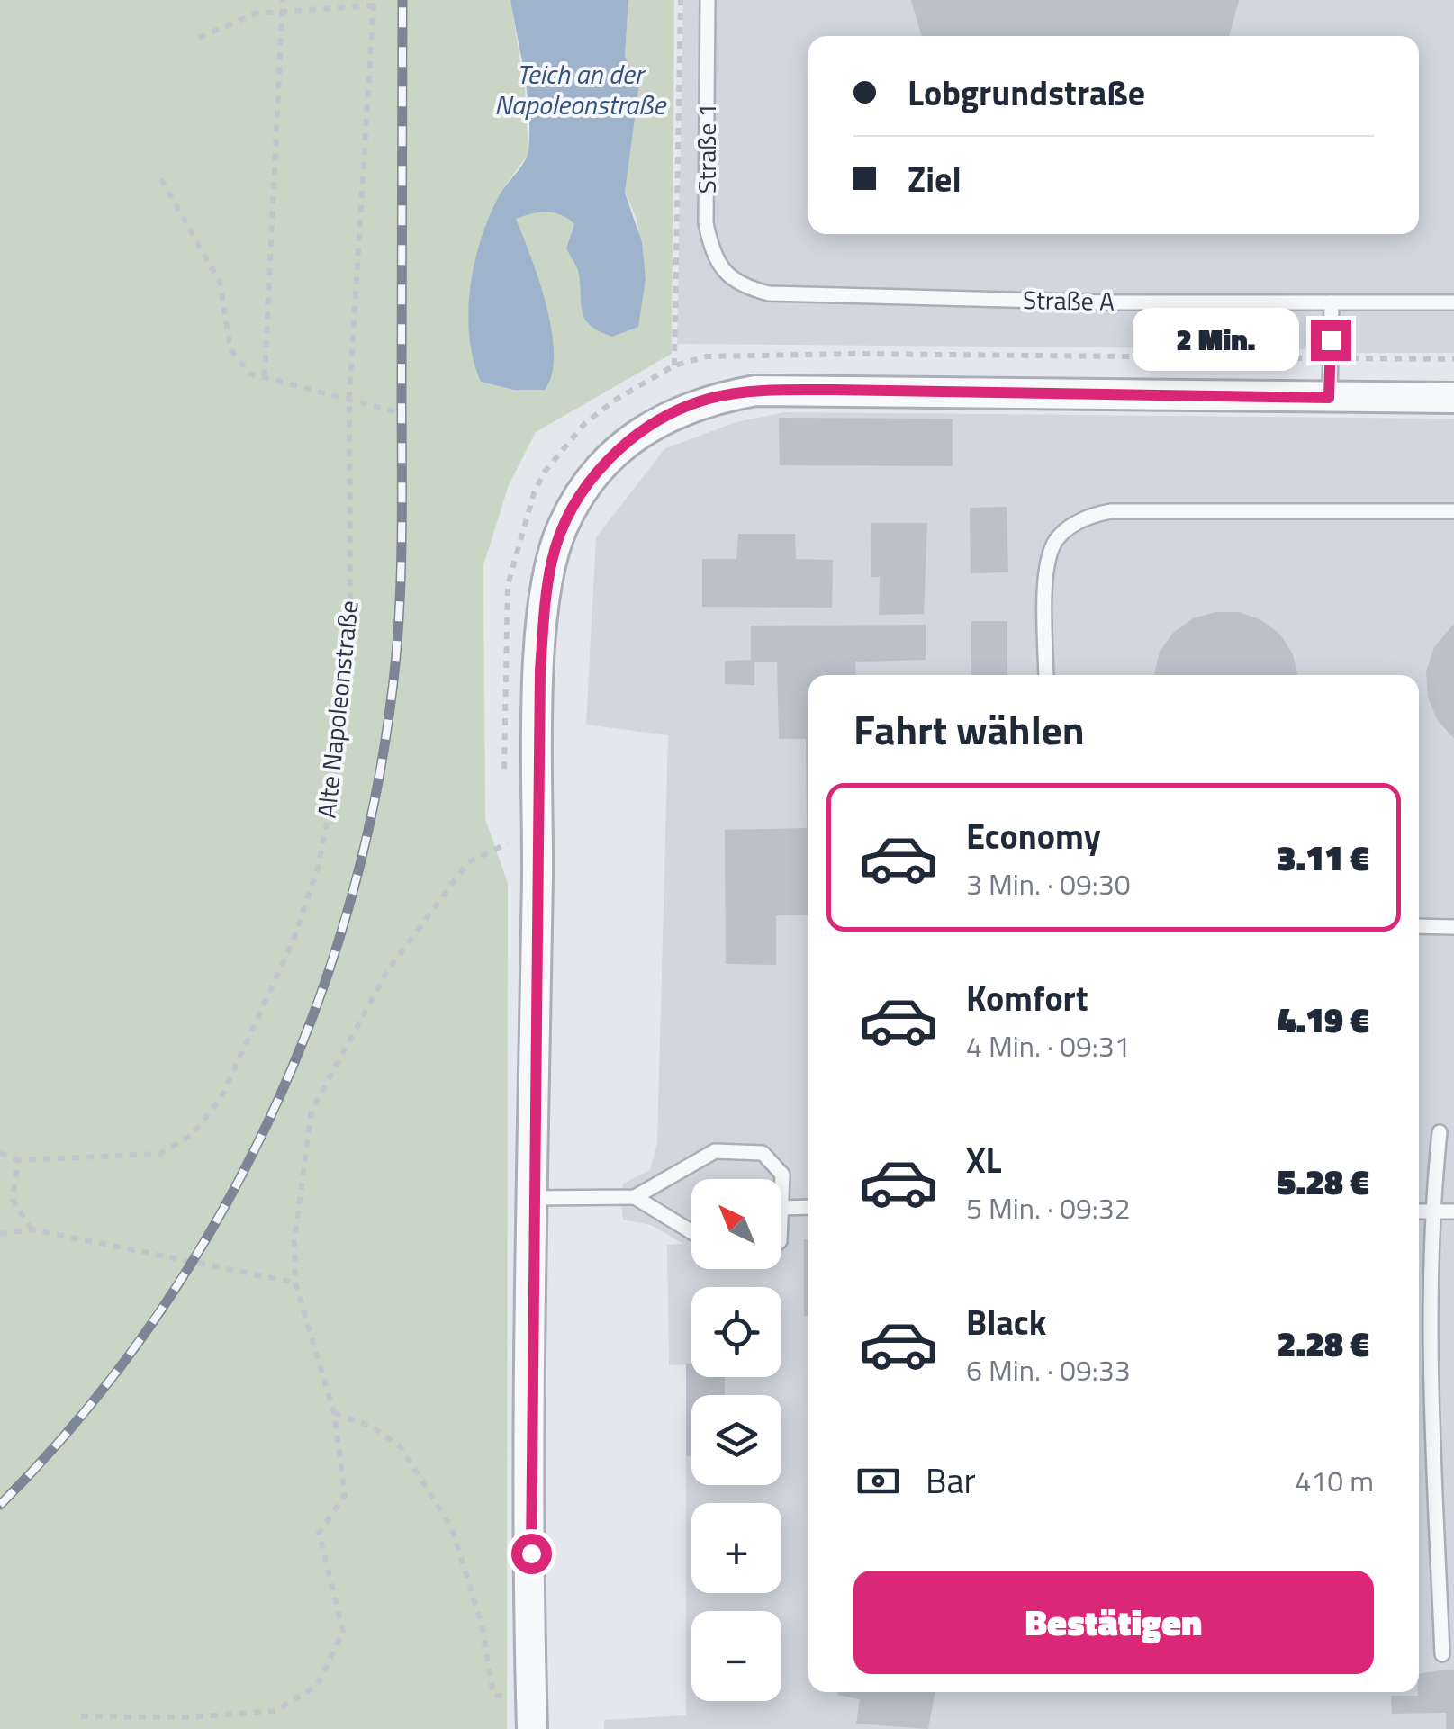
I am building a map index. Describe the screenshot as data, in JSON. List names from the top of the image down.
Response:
{
  "streets": {
    "lane": ["Straße 1", "Straße A"],
    "path": ["Alte Napoleonstraße"]
  },
  "crossings": [
    ["Straße 1", "Straße A"]
  ],
  "water": ["Teich an der Napoleonstraße"],
  "north": "top left",
  "page": {
    "banner": ["Lobgrundstraße", "Ziel"],
    "bubble": "2 Min.",
    "heading": "Fahrt wählen",
    "list": [
      {
        "name": "Economy",
        "note": "3 Min. · 09:30",
        "value": "3.11 €"
      },
      {
        "name": "Komfort",
        "note": "4 Min. · 09:31",
        "value": "4.19 €"
      },
      {
        "name": "XL",
        "note": "5 Min. · 09:32",
        "value": "5.28 €"
      },
      {
        "name": "Black",
        "note": "6 Min. · 09:33",
        "value": "2.28 €"
      }
    ],
    "map_buttons": ["+", "−"],
    "pay": ["Bar", "410 m"],
    "buttons": "Bestätigen"
  }
}
